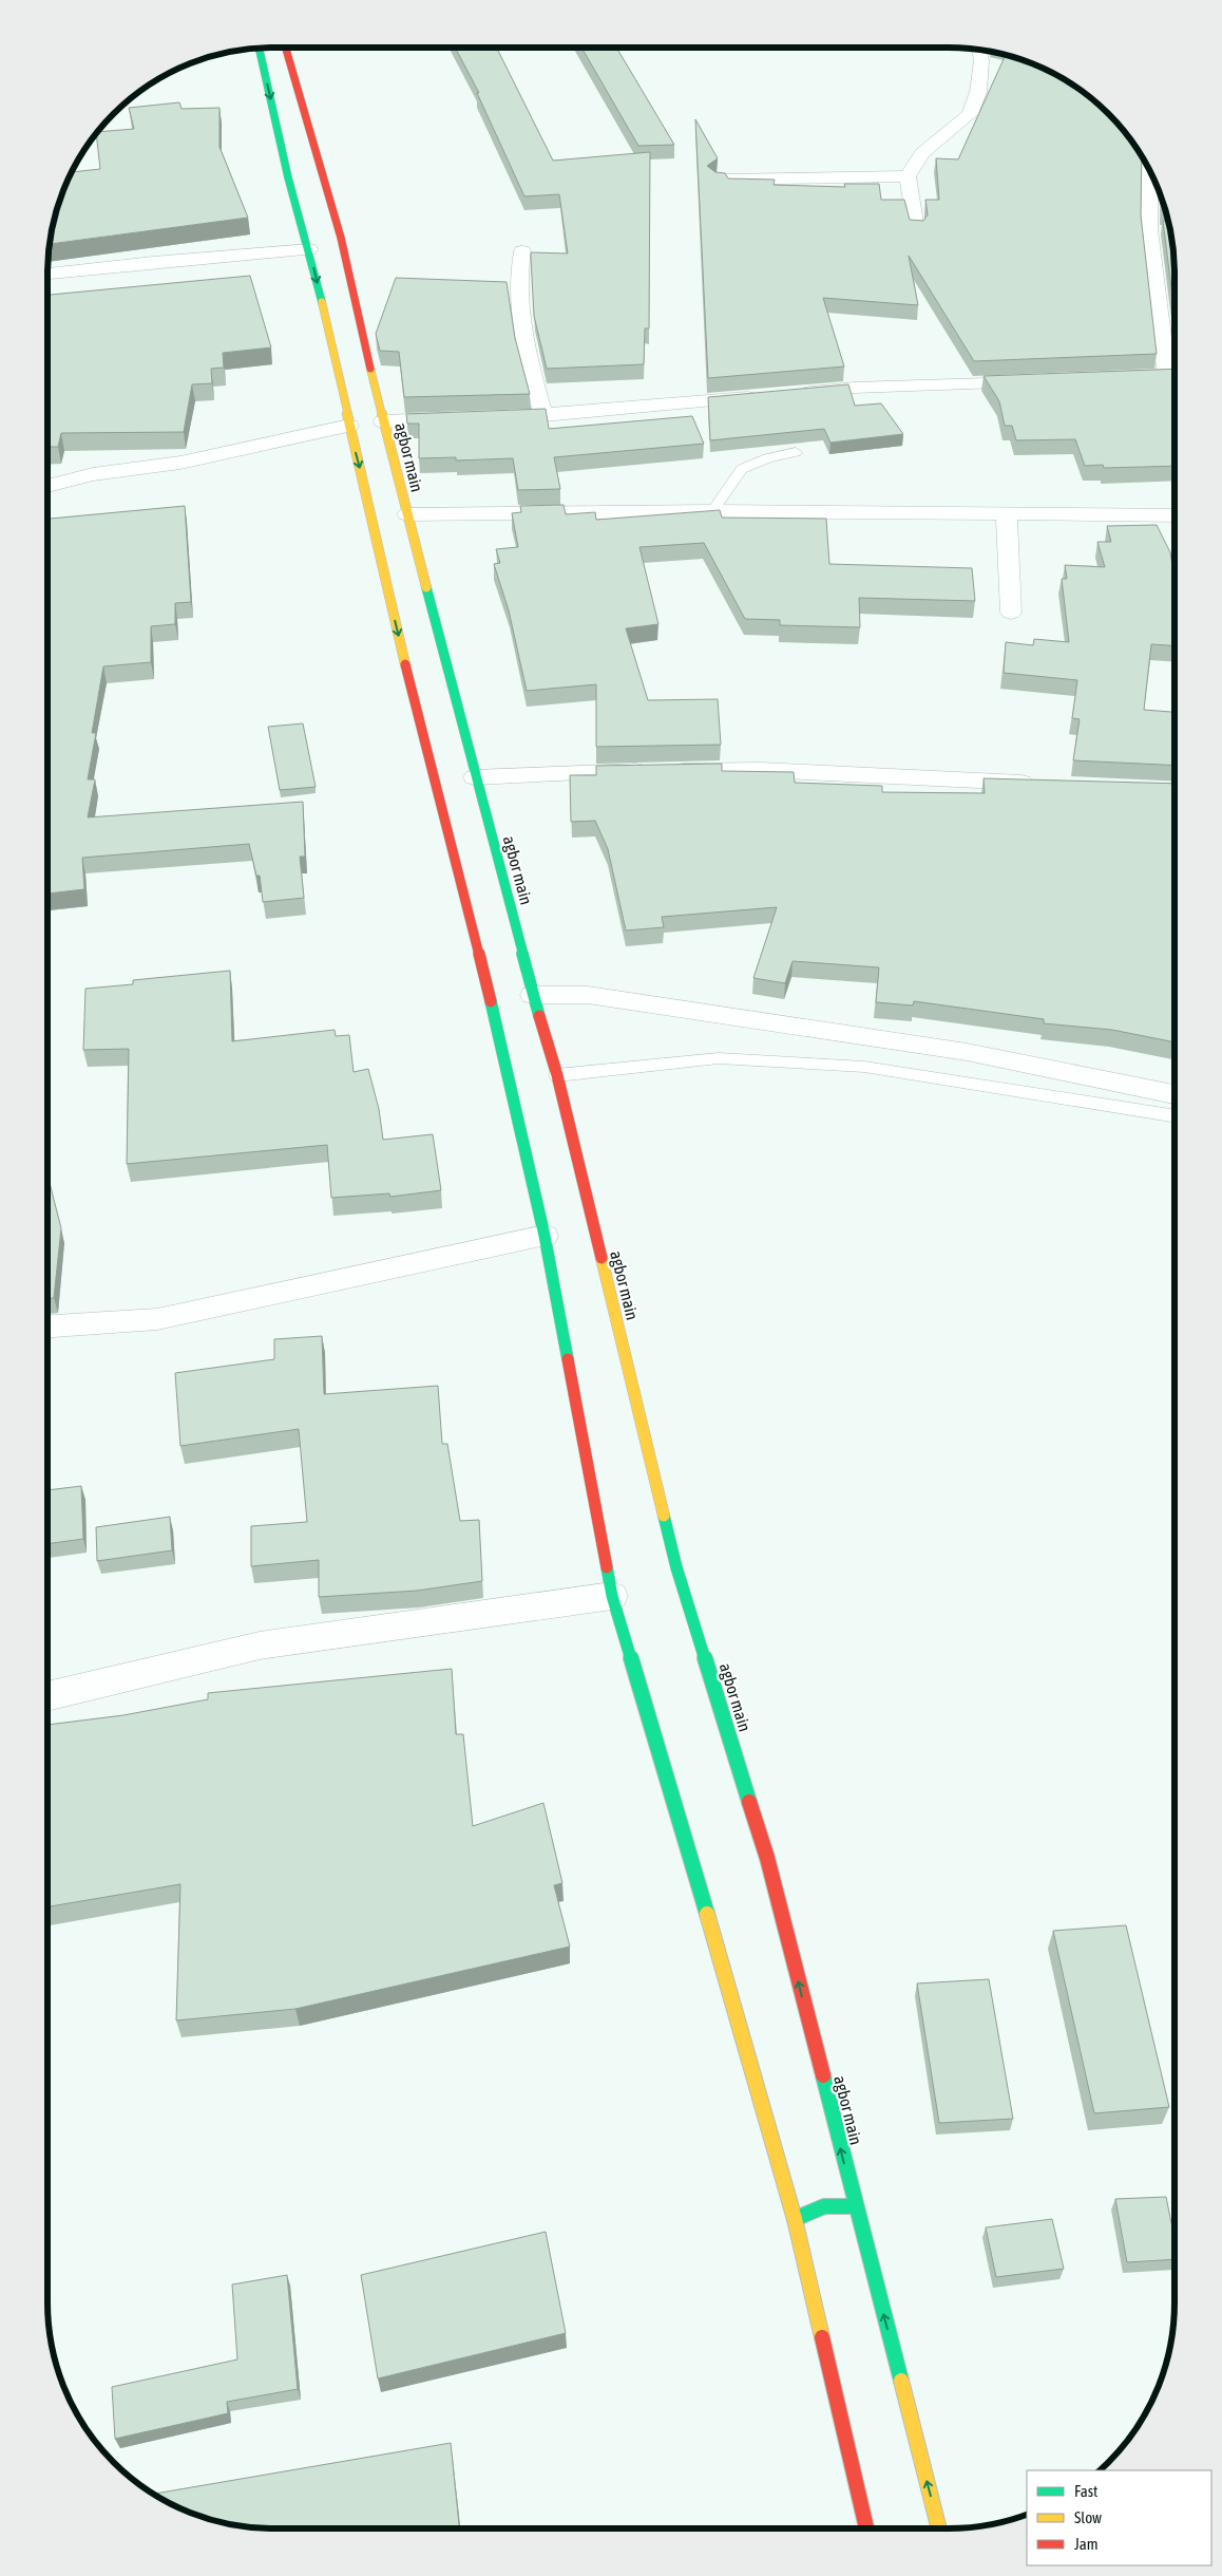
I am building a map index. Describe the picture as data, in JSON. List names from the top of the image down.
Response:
{
  "streets": {
    "main road": ["agbor main"]
  },
  "legend": ["Fast", "Slow", "Jam"]
}
